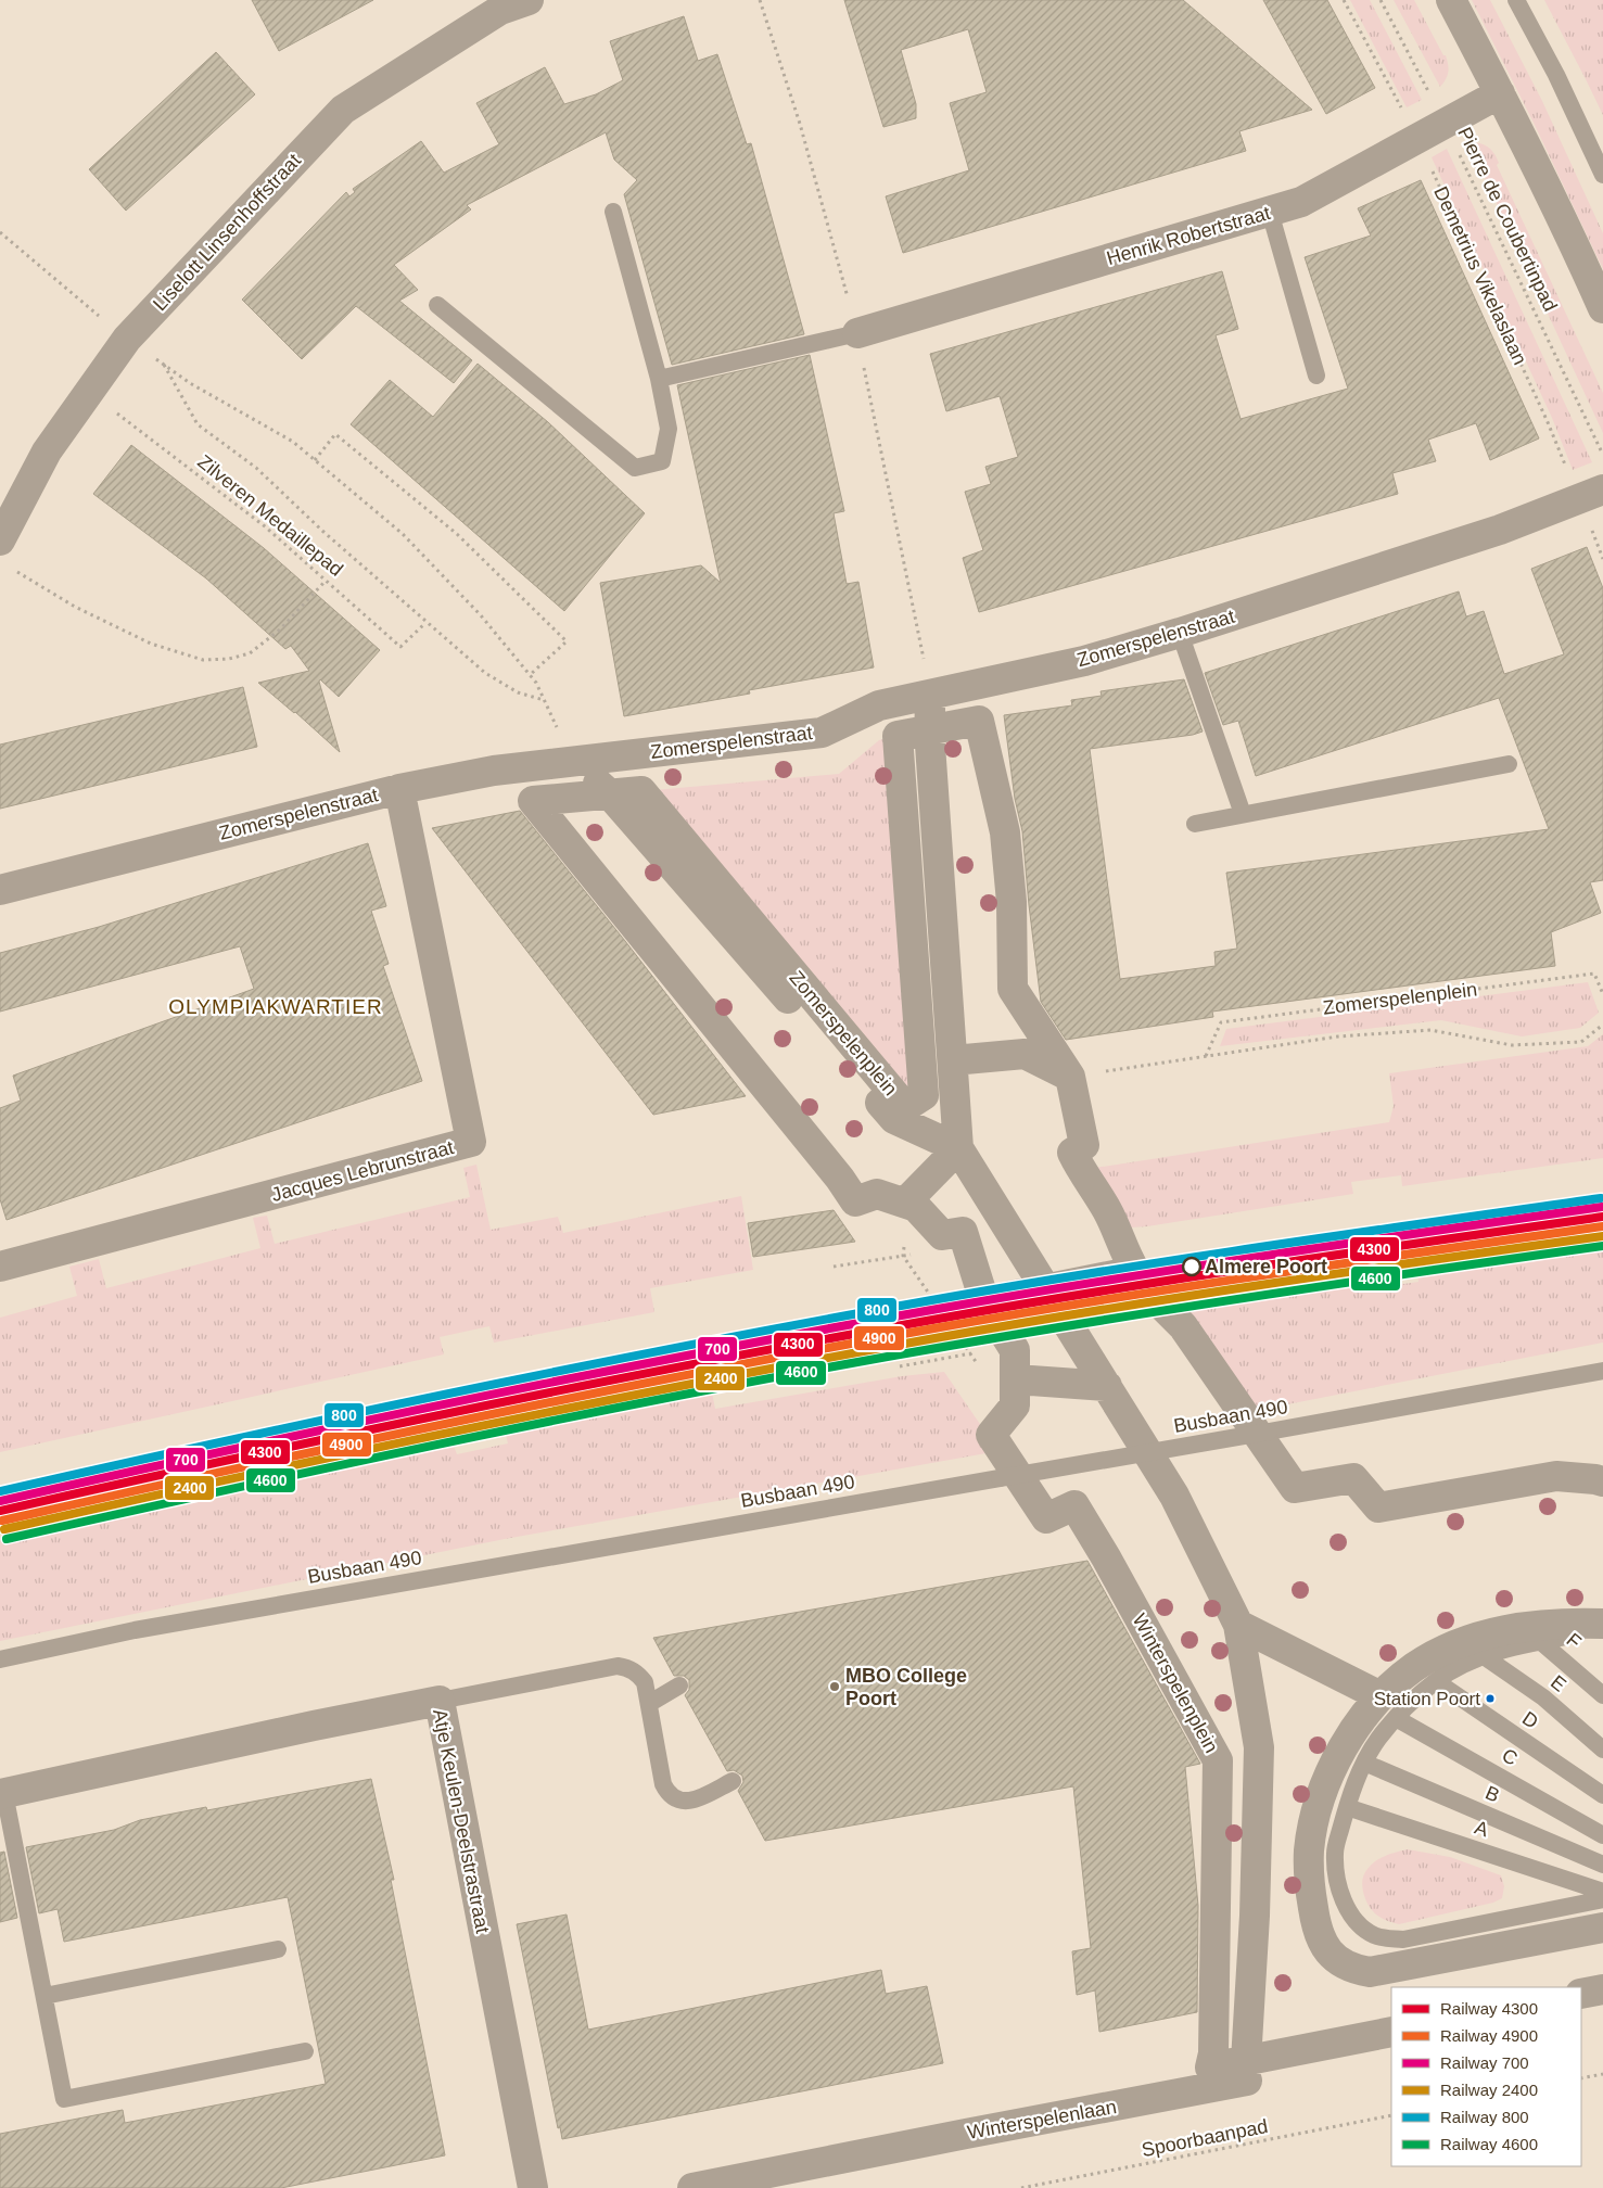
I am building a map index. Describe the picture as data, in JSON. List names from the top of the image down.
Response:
{
  "streets": {
    "street": [
      "Liselott Linsenhoffstraat",
      "Henrik Robertstraat",
      "Zomerspelenstraat",
      "Zomerspelenplein",
      "Jacques Lebrunstraat",
      "Winterspelenplein",
      "Atje Keulen-Deelstrastraat",
      "Winterspelenlaan"
    ],
    "lane": [
      "Busbaan 490",
      "F",
      "E",
      "D",
      "C",
      "B",
      "A"
    ],
    "path": [
      "Pierre de Coubertinpad",
      "Demetrius Vikelaslaan",
      "Zilveren Medaillepad",
      "Spoorbaanpad"
    ]
  },
  "crossings": [
    ["Pierre de Coubertinpad", "Henrik Robertstraat"],
    ["Liselott Linsenhoffstraat", "Zilveren Medaillepad"],
    ["Henrik Robertstraat", "Demetrius Vikelaslaan"],
    ["Demetrius Vikelaslaan", "Zomerspelenstraat"],
    ["Zilveren Medaillepad", "Zomerspelenstraat"],
    ["Zilveren Medaillepad", "Zomerspelenplein"],
    ["Zomerspelenstraat", "Zomerspelenplein"],
    ["Zomerspelenstraat", "Jacques Lebrunstraat"],
    ["Zomerspelenplein", "Winterspelenplein"],
    ["Winterspelenplein", "Winterspelenlaan"]
  ],
  "districts": ["OLYMPIAKWARTIER"],
  "places": ["Almere Poort", "MBO College Poort", "Station Poort"],
  "lines": [
    "rail line 800",
    "rail line 700",
    "rail line 4300",
    "rail line 4900",
    "rail line 2400",
    "rail line 4600"
  ],
  "legend": [
    "Railway 4300",
    "Railway 4900",
    "Railway 700",
    "Railway 2400",
    "Railway 800",
    "Railway 4600"
  ]
}
